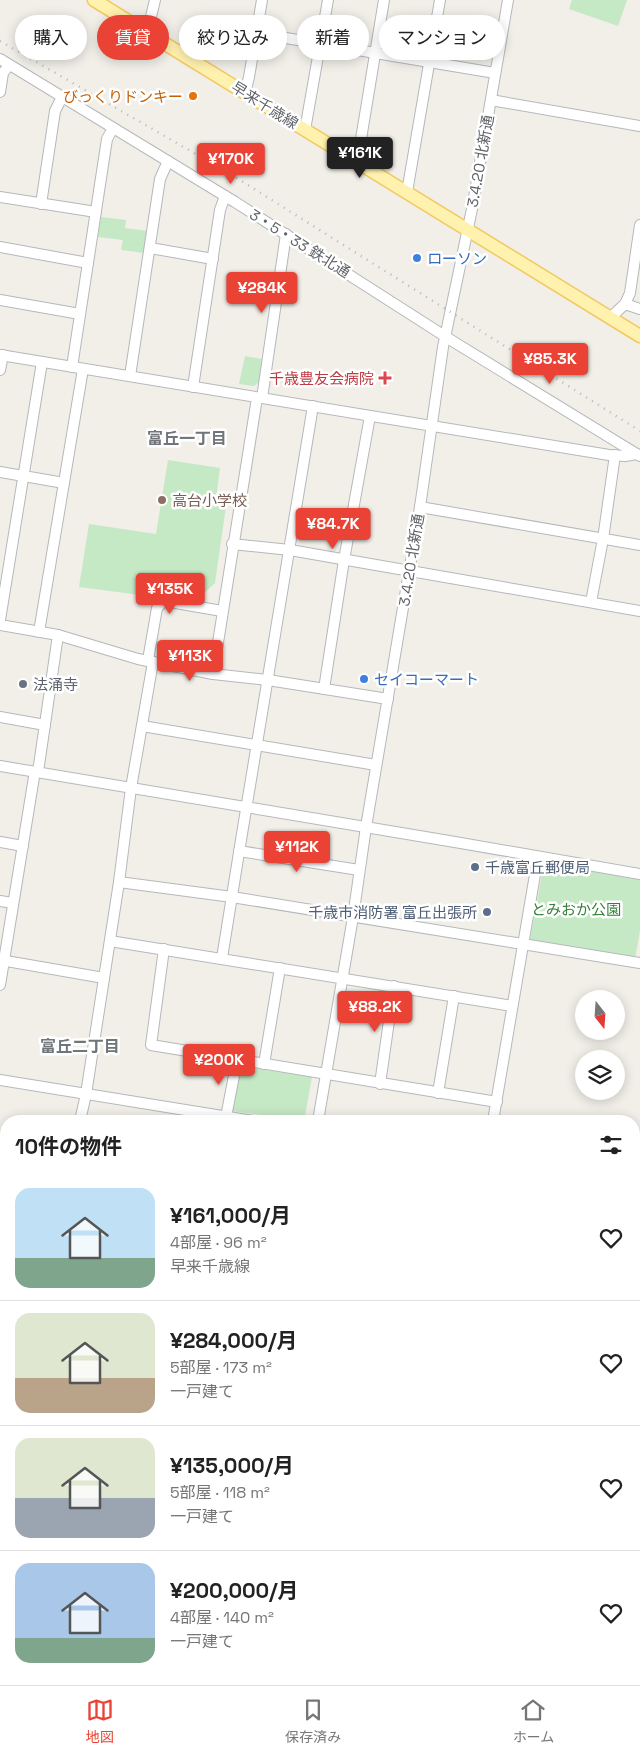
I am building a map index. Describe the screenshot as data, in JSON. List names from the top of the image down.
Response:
{
  "streets": {
    "main road": ["早来千歳線"],
    "street": ["3.4.20 北新通", "3・5・33 鉄北通"]
  },
  "crossings": [
    ["早来千歳線", "3.4.20 北新通"],
    ["3.4.20 北新通", "3・5・33 鉄北通"]
  ],
  "districts": ["富丘一丁目", "富丘二丁目"],
  "parks": ["とみおか公園"],
  "places": {
    "other": [
      "びっくりドンキー",
      "ローソン",
      "高台小学校",
      "セイコーマート",
      "法涌寺",
      "千歳富丘郵便局",
      "千歳市消防署 富丘出張所"
    ],
    "health": ["千歳豊友会病院"]
  },
  "north": "bottom",
  "page": {
    "chip": [
      "購入",
      "賃貸",
      "絞り込み",
      "新着",
      "マンション"
    ],
    "price": [
      "¥161K",
      "¥170K",
      "¥284K",
      "¥85.3K",
      "¥84.7K",
      "¥135K",
      "¥113K",
      "¥112K",
      "¥88.2K",
      "¥200K"
    ],
    "heading": "10件の物件",
    "list": [
      {
        "name": "¥161,000/月",
        "note": "4部屋 · 96 m² · 早来千歳線"
      },
      {
        "name": "¥284,000/月",
        "note": "5部屋 · 173 m² · 一戸建て"
      },
      {
        "name": "¥135,000/月",
        "note": "5部屋 · 118 m² · 一戸建て"
      },
      {
        "name": "¥200,000/月",
        "note": "4部屋 · 140 m² · 一戸建て"
      }
    ],
    "tabs": ["地図", "保存済み", "ホーム"]
  }
}
